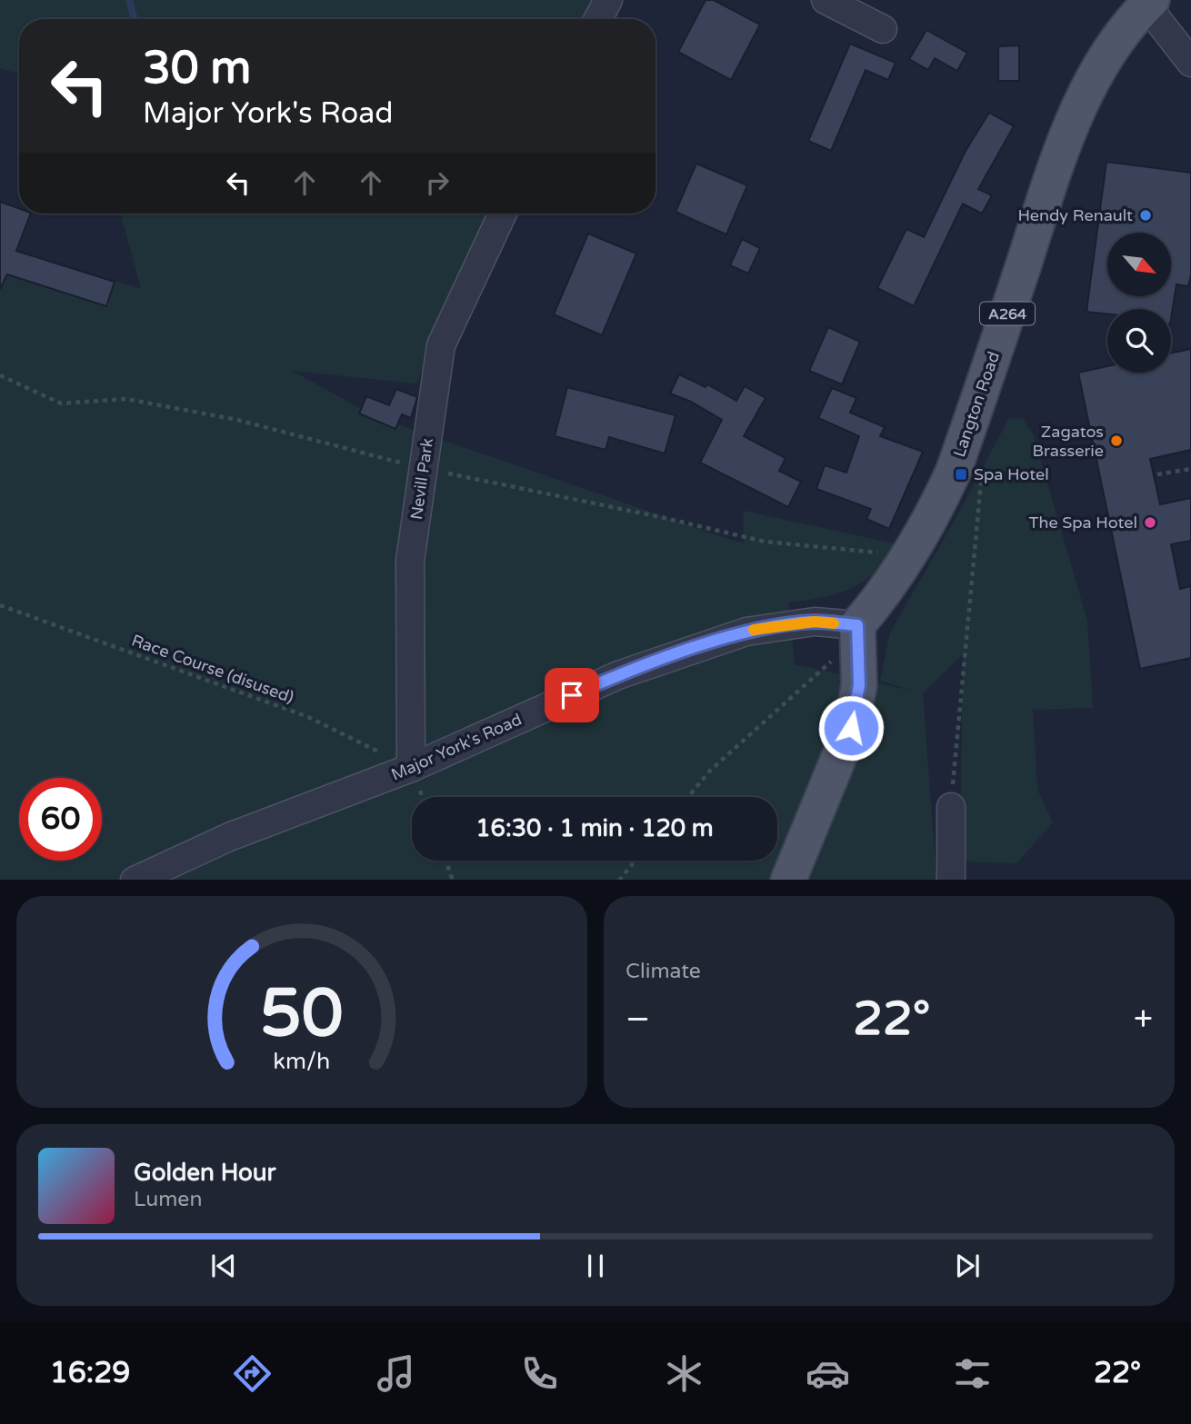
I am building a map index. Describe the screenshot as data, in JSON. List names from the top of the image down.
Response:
{
  "streets": {
    "main road": ["A264", "Langton Road"],
    "street": ["Nevill Park", "Major York's Road"],
    "path": ["Race Course (disused)"]
  },
  "crossings": [
    ["Langton Road", "Major York's Road"],
    ["Nevill Park", "Race Course (disused)"],
    ["Nevill Park", "Major York's Road"],
    ["Race Course (disused)", "Major York's Road"]
  ],
  "places": {
    "other": ["Hendy Renault", "Zagatos Brasserie", "The Spa Hotel"],
    "transit": ["Spa Hotel"]
  },
  "north": "bottom right",
  "page": {
    "turn": ["30 m", "Major York's Road"],
    "limit": "60",
    "trip": "16:30 · 1 min · 120 m",
    "tile": "Climate",
    "heat": ["−", "22°", "+"],
    "song": ["Golden Hour", "Lumen"],
    "tabs": ["16:29", "22°"],
    "gauge": ["50", "km/h"]
  }
}
